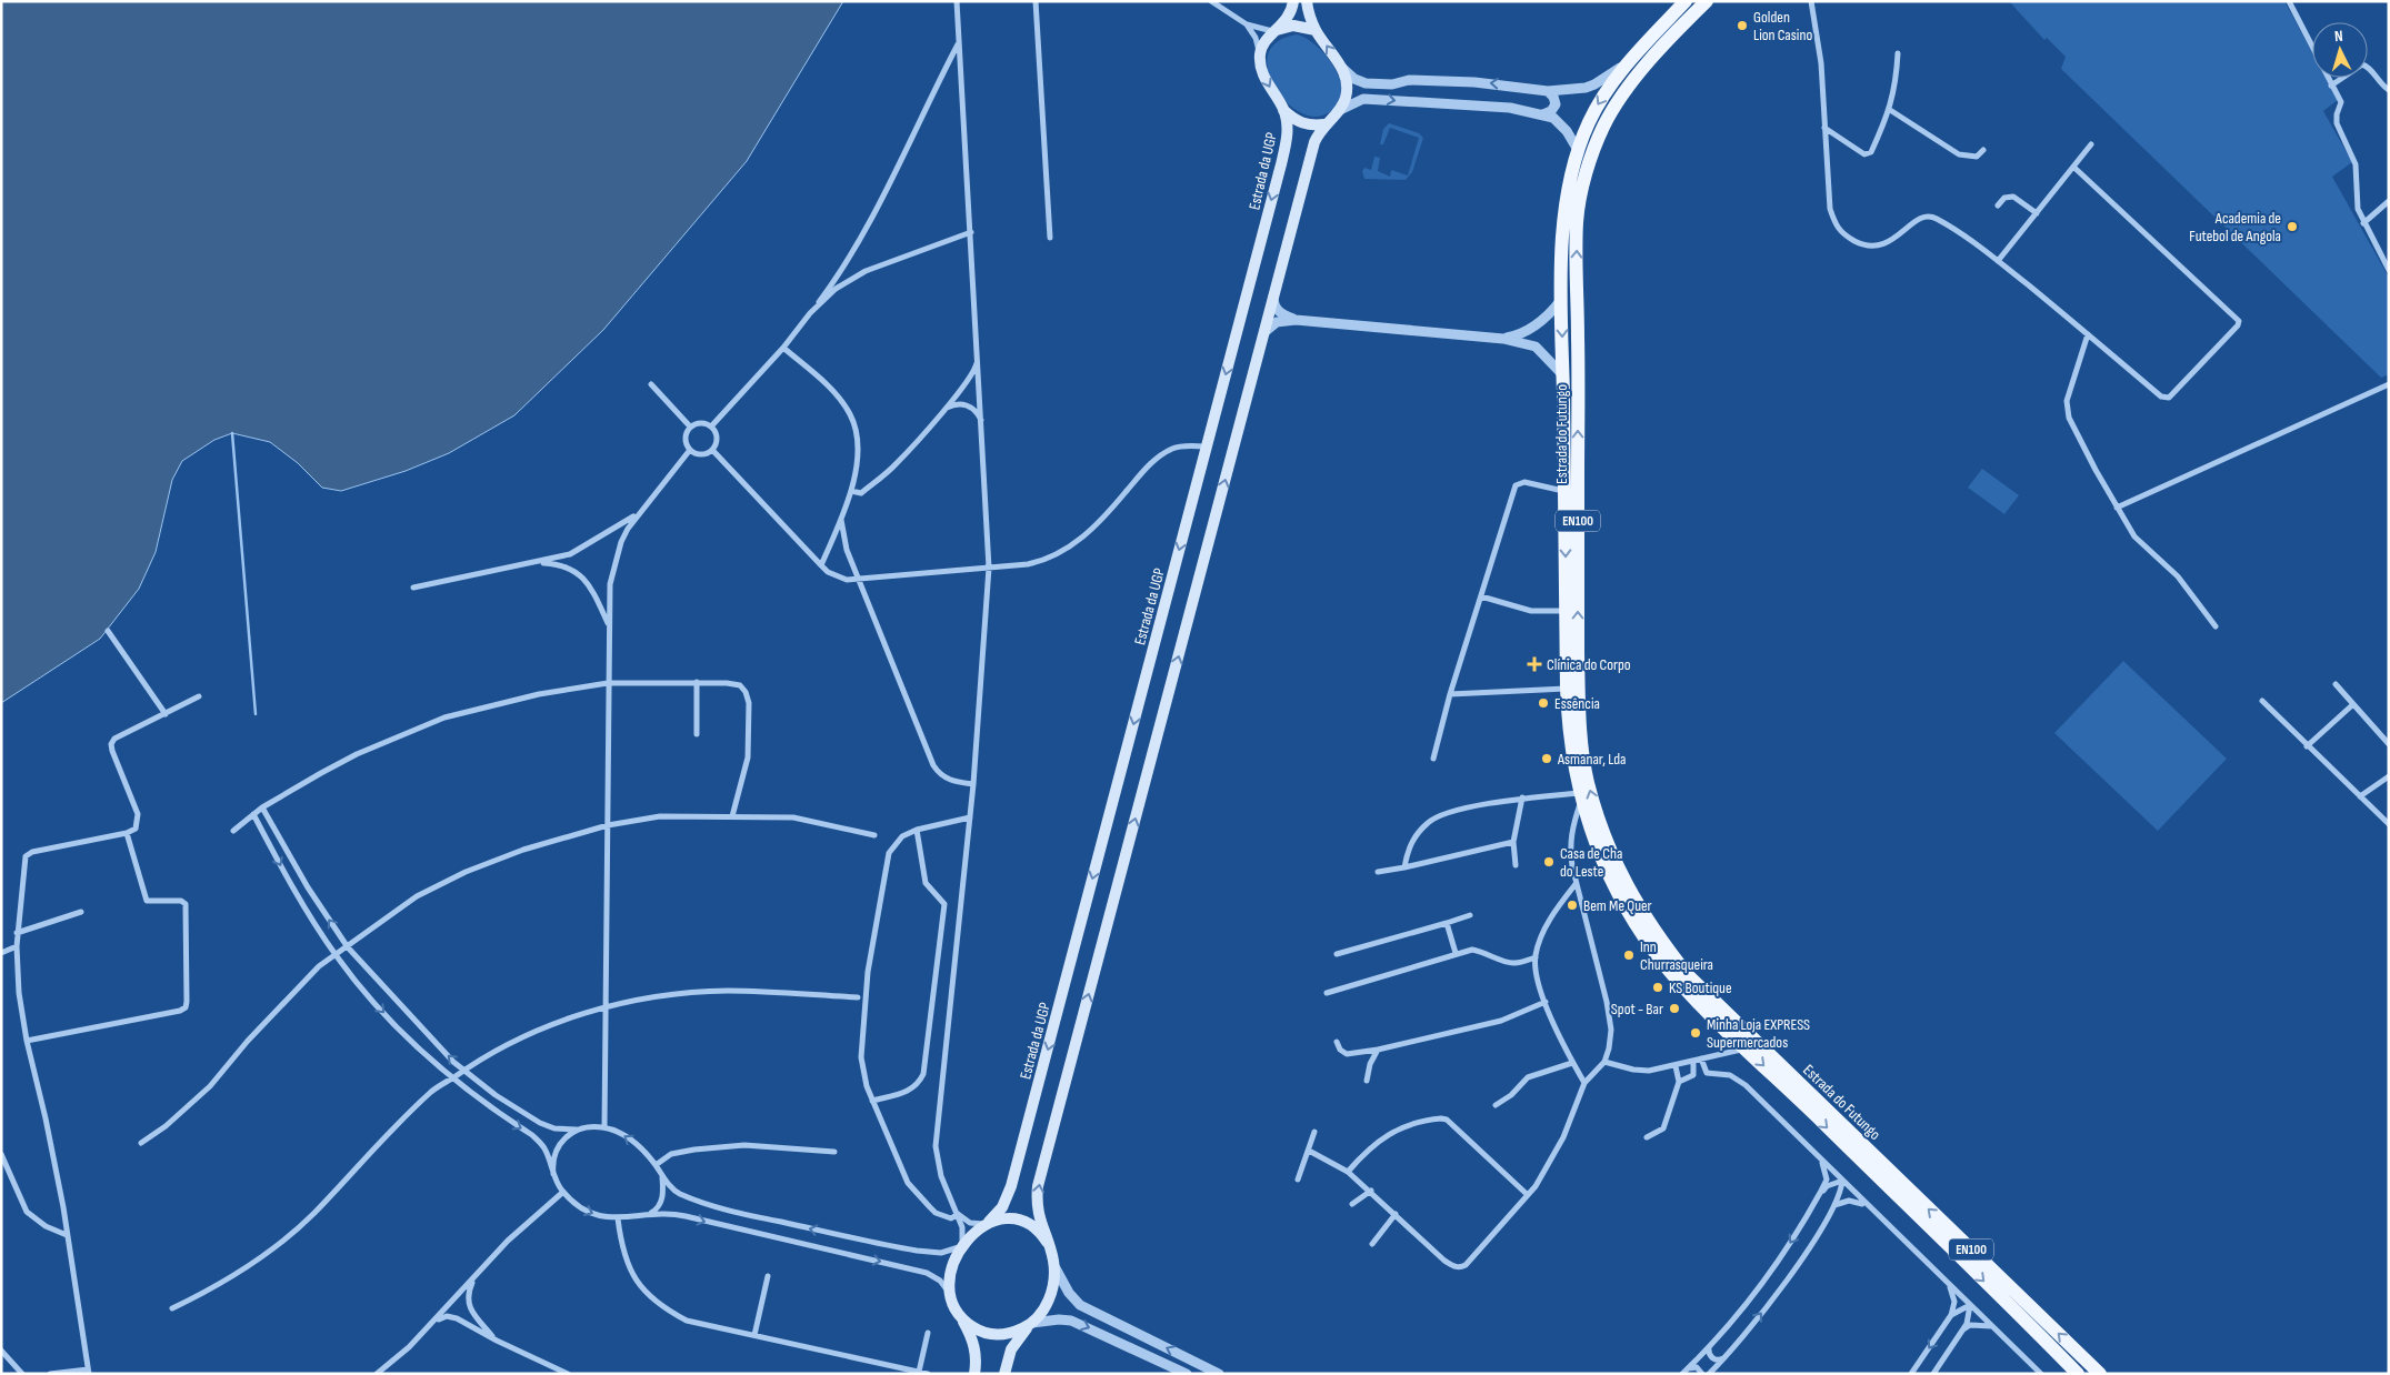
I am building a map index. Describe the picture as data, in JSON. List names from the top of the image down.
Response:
{
  "streets": {
    "main road": ["Estrada da UGP", "Estrada do Futungo", "EN100"]
  },
  "places": {
    "other": [
      "Golden Lion Casino",
      "Academia de Futebol de Angola",
      "Essência",
      "Asmanar, Lda",
      "Casa de Cha do Leste",
      "Bem Me Quer",
      "Inn Churrasqueira",
      "KS Boutique",
      "Spot - Bar",
      "Minha Loja EXPRESS Supermercados"
    ],
    "health": ["Clínica do Corpo"]
  },
  "north": "top"
}
